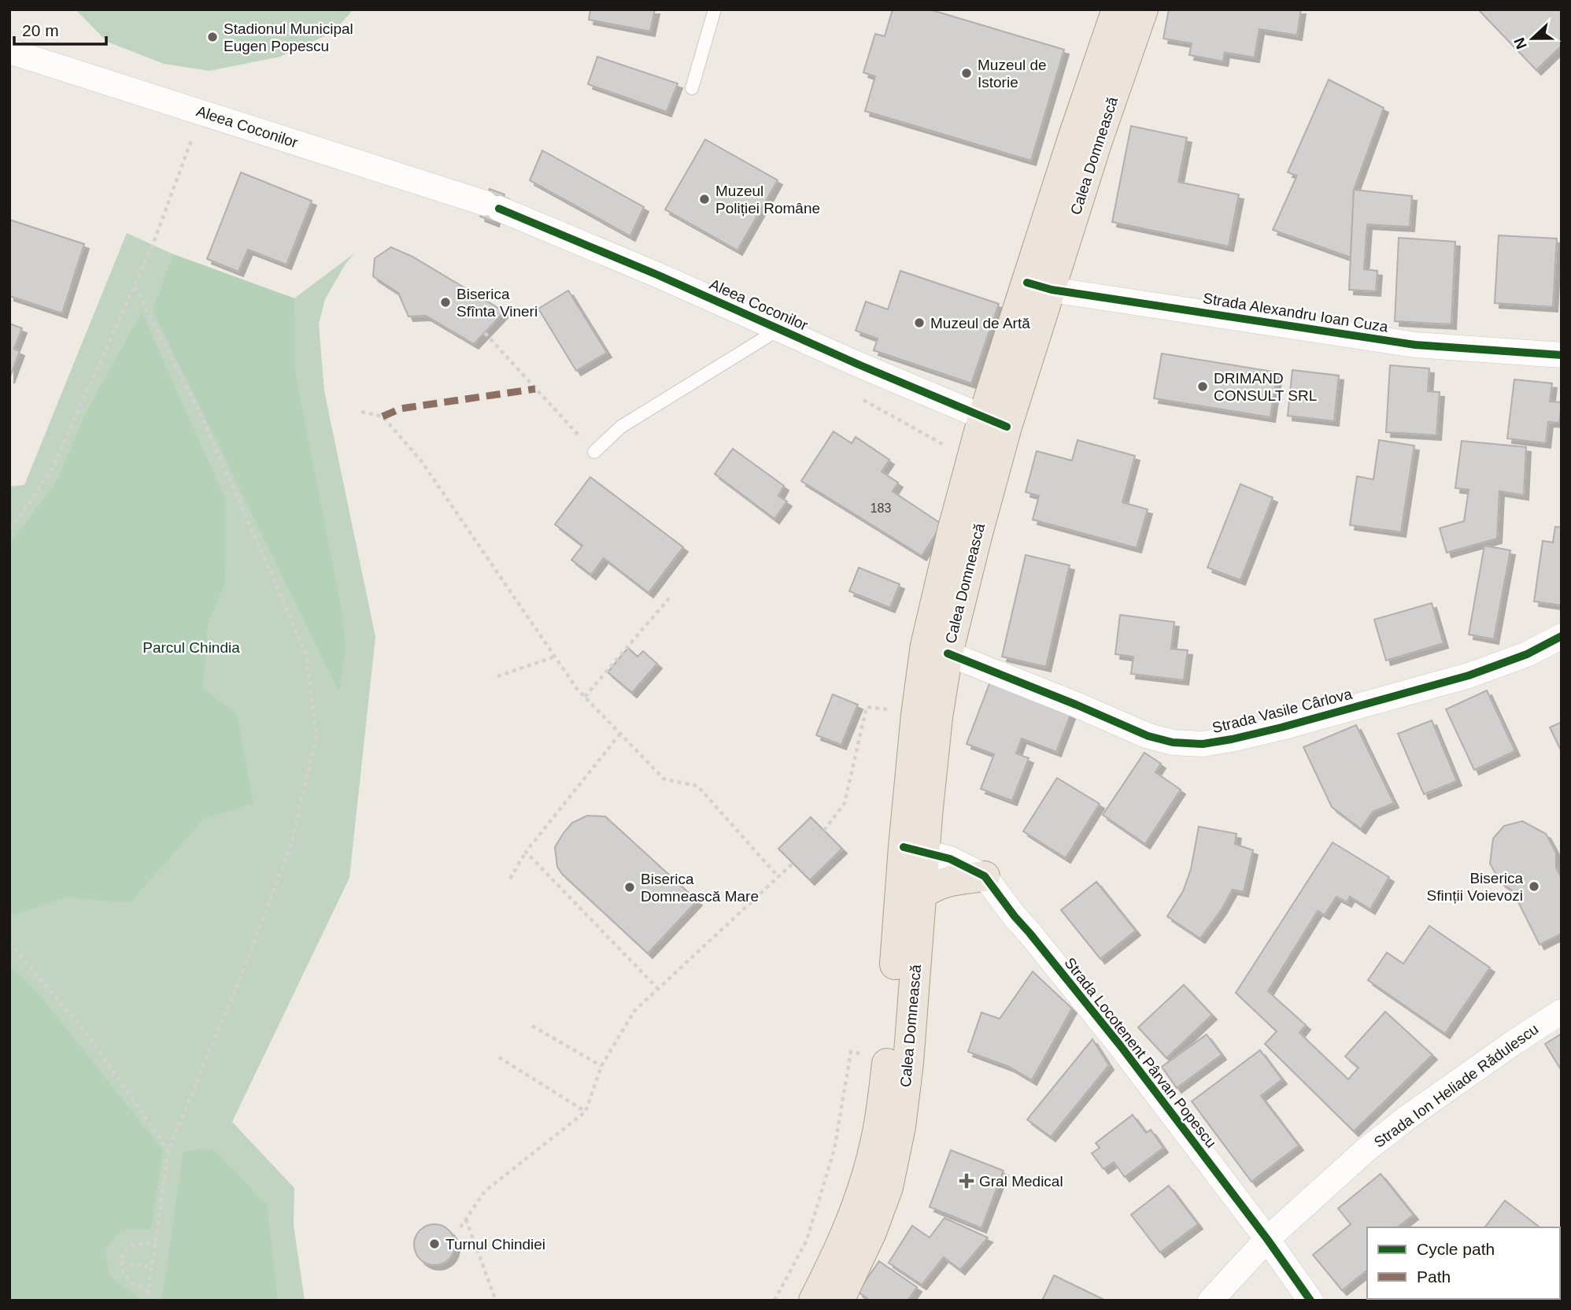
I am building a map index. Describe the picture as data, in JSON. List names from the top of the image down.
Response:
{
  "streets": {
    "main road": ["Calea Domnească"],
    "street": [
      "Aleea Coconilor",
      "Strada Alexandru Ioan Cuza",
      "Strada Vasile Cârlova",
      "Strada Locotenent Pârvan Popescu",
      "Strada Ion Heliade Rădulescu"
    ]
  },
  "crossings": [
    ["Aleea Coconilor", "Calea Domnească"],
    ["Calea Domnească", "Strada Alexandru Ioan Cuza"],
    ["Calea Domnească", "Strada Vasile Cârlova"],
    ["Calea Domnească", "Strada Locotenent Pârvan Popescu"],
    ["Strada Locotenent Pârvan Popescu", "Strada Ion Heliade Rădulescu"]
  ],
  "parks": ["Parcul Chindia"],
  "places": {
    "other": [
      "Stadionul Municipal Eugen Popescu",
      "Muzeul de Istorie",
      "Muzeul Poliției Române",
      "Biserica Sfînta Vineri",
      "Muzeul de Artă",
      "DRIMAND CONSULT SRL",
      "Biserica Sfinții Voievozi",
      "Biserica Domnească Mare",
      "Turnul Chindiei"
    ],
    "health": ["Gral Medical"]
  },
  "house_numbers": ["183"],
  "legend": ["Cycle path", "Path"],
  "scale_bar": "20 m",
  "north": "left"
}
